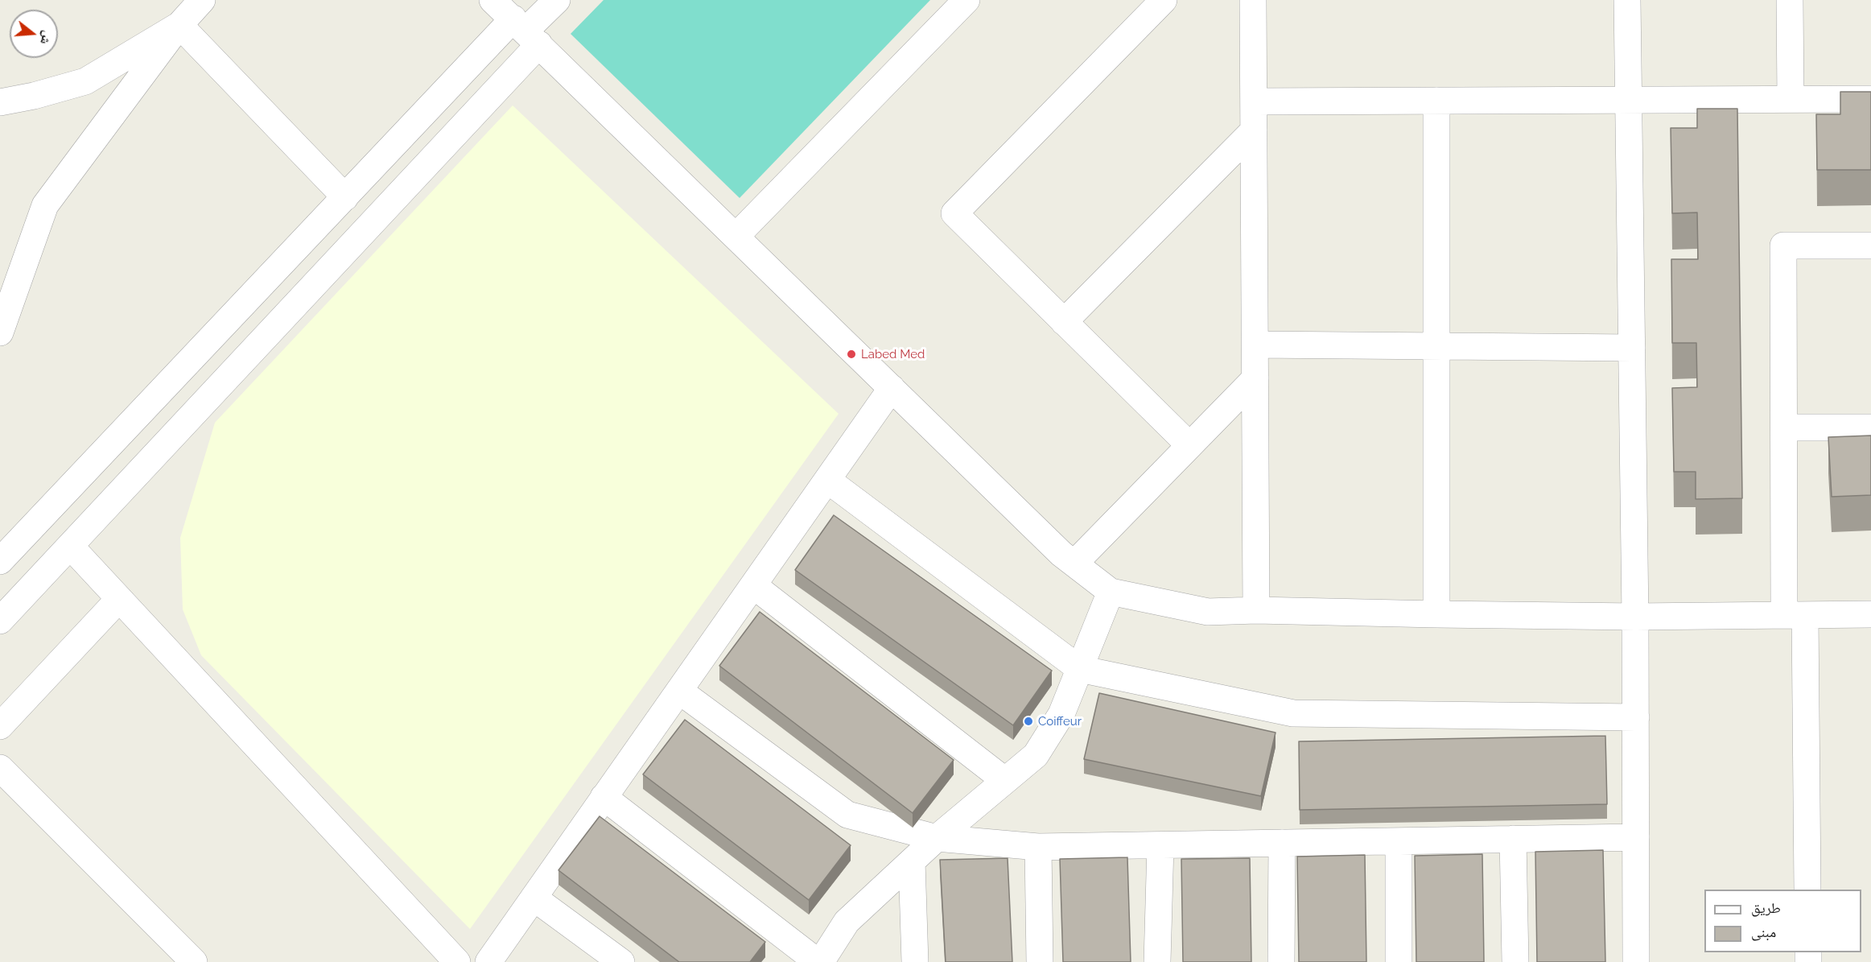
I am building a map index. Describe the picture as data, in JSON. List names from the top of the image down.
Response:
{
  "places": ["Labed Med", "Coiffeur"],
  "legend": ["طريق", "مبنى"],
  "north": "right"
}
